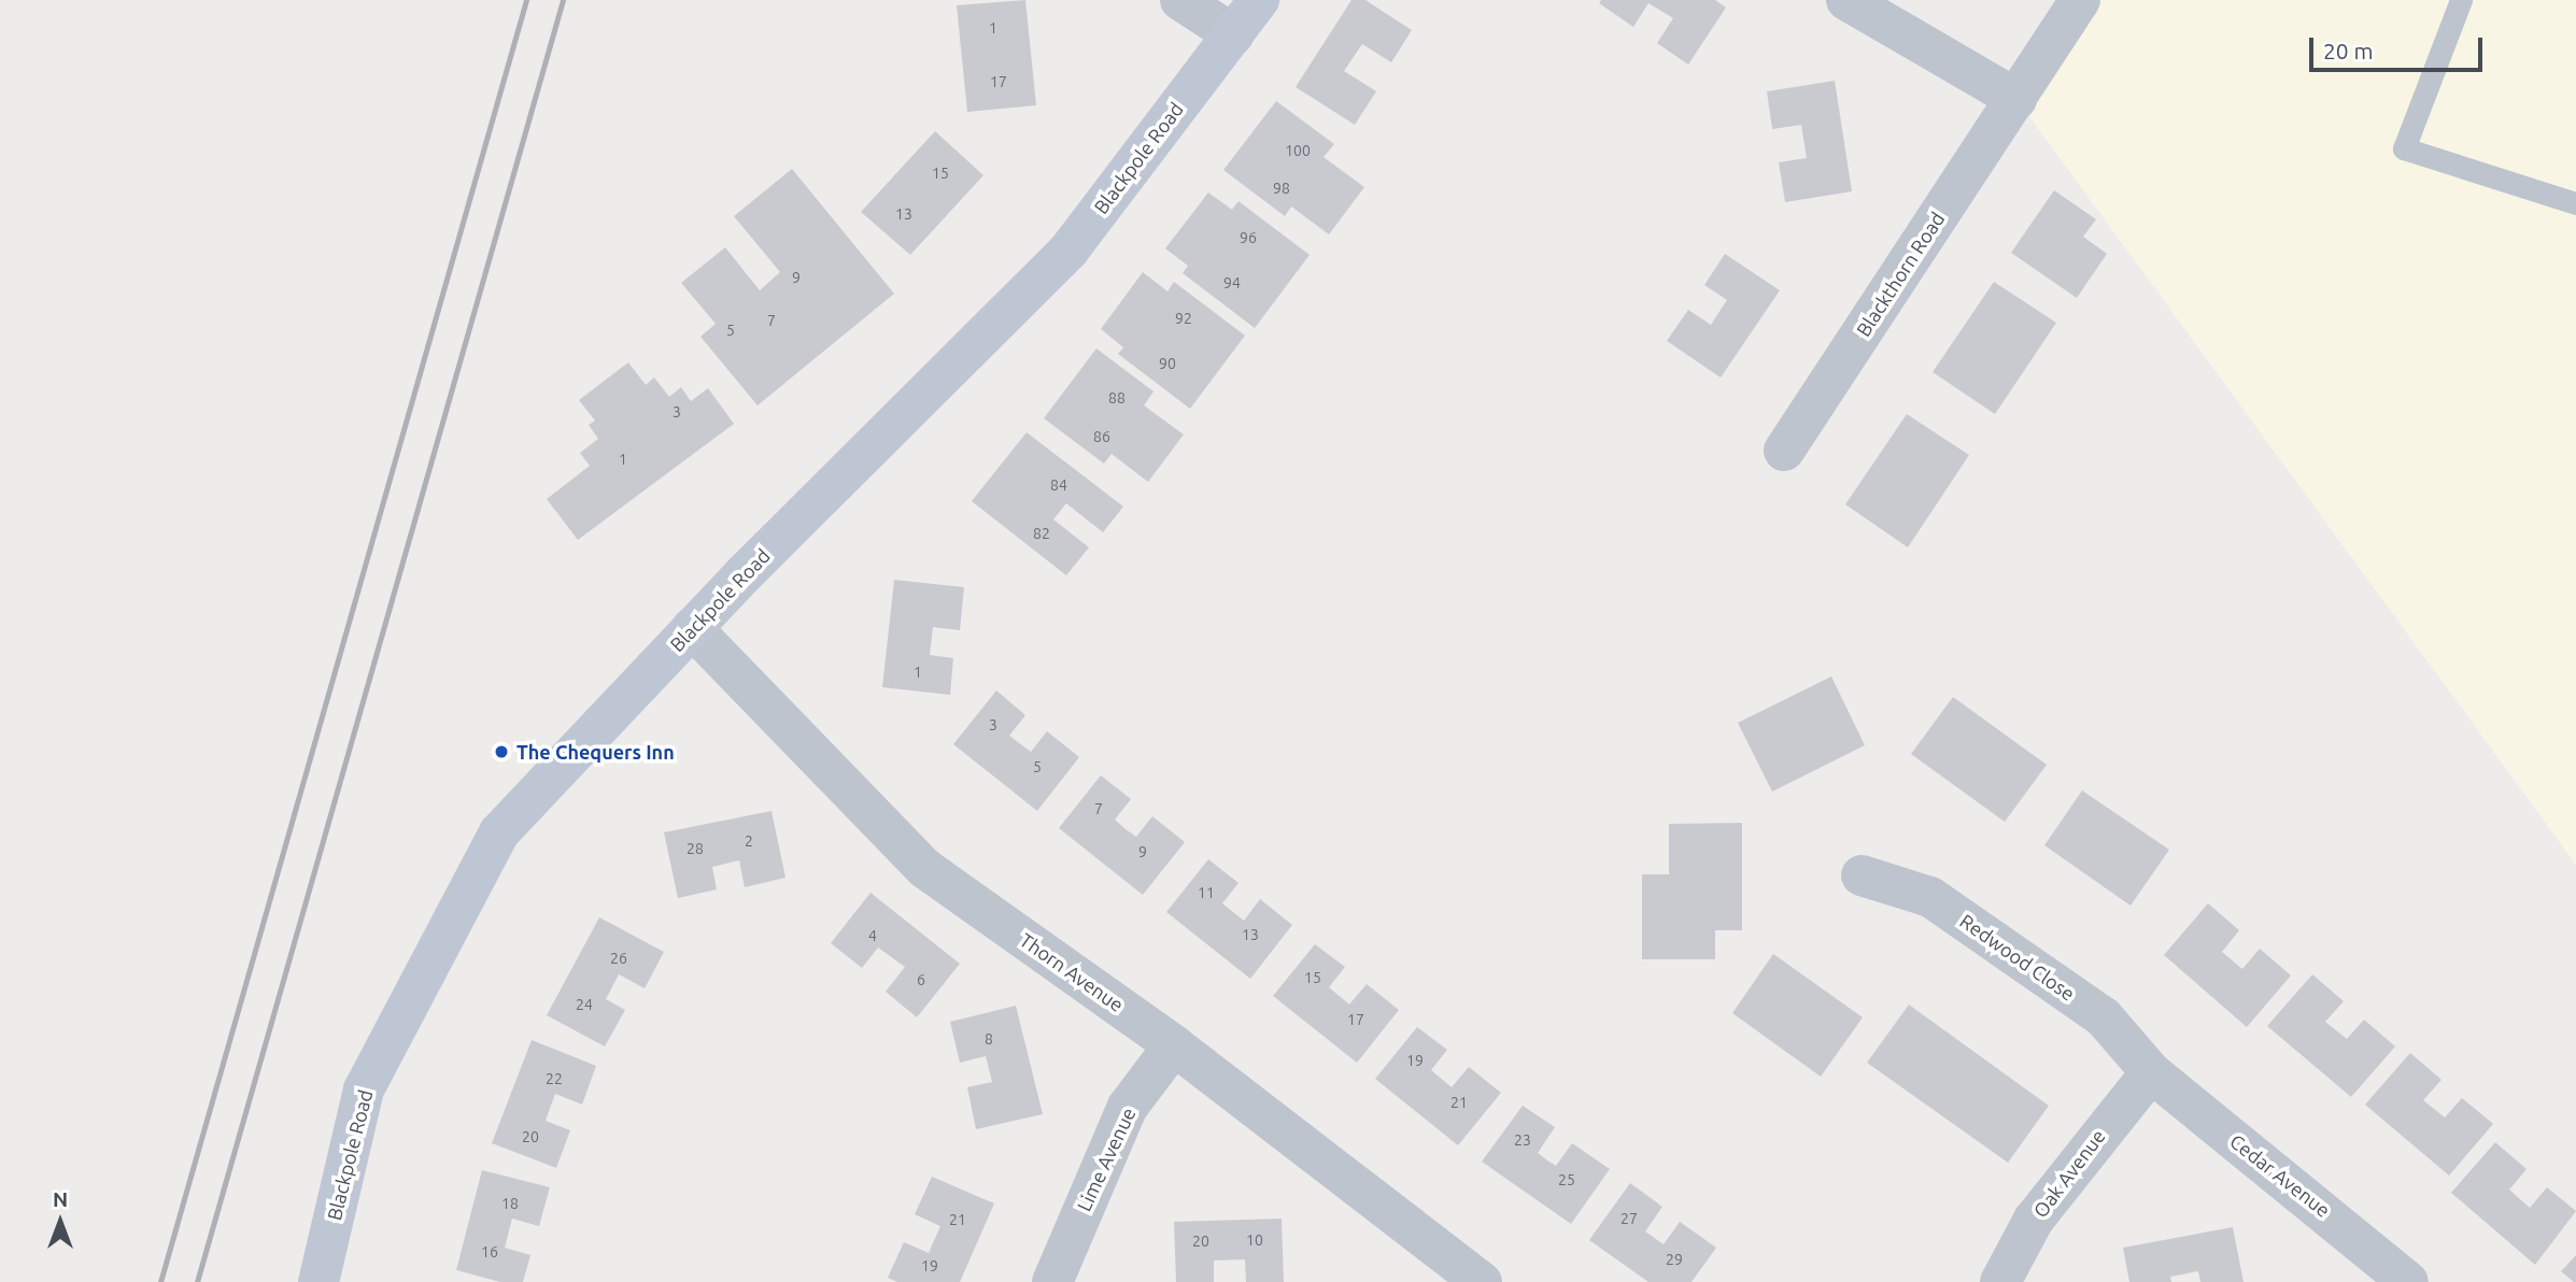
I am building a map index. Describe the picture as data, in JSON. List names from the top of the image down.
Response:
{
  "streets": {
    "main road": ["Blackpole Road"],
    "street": [
      "Blackthorn Road",
      "Redwood Close",
      "Thorn Avenue",
      "Lime Avenue",
      "Oak Avenue",
      "Cedar Avenue"
    ]
  },
  "crossings": [
    ["Blackpole Road", "Thorn Avenue"],
    ["Redwood Close", "Oak Avenue"],
    ["Redwood Close", "Cedar Avenue"],
    ["Thorn Avenue", "Lime Avenue"],
    ["Oak Avenue", "Cedar Avenue"]
  ],
  "places": ["The Chequers Inn"],
  "house_numbers": [
    "1",
    "17",
    "100",
    "15",
    "98",
    "13",
    "96",
    "9",
    "94",
    "92",
    "7",
    "5",
    "90",
    "88",
    "3",
    "86",
    "1",
    "84",
    "82",
    "1",
    "3",
    "5",
    "7",
    "2",
    "28",
    "9",
    "11",
    "13",
    "4",
    "26",
    "15",
    "6",
    "24",
    "17",
    "8",
    "19",
    "22",
    "21",
    "20",
    "23",
    "25",
    "18",
    "27",
    "21",
    "10",
    "20",
    "16",
    "29",
    "19"
  ],
  "scale_bar": "20 m",
  "north": "top"
}
